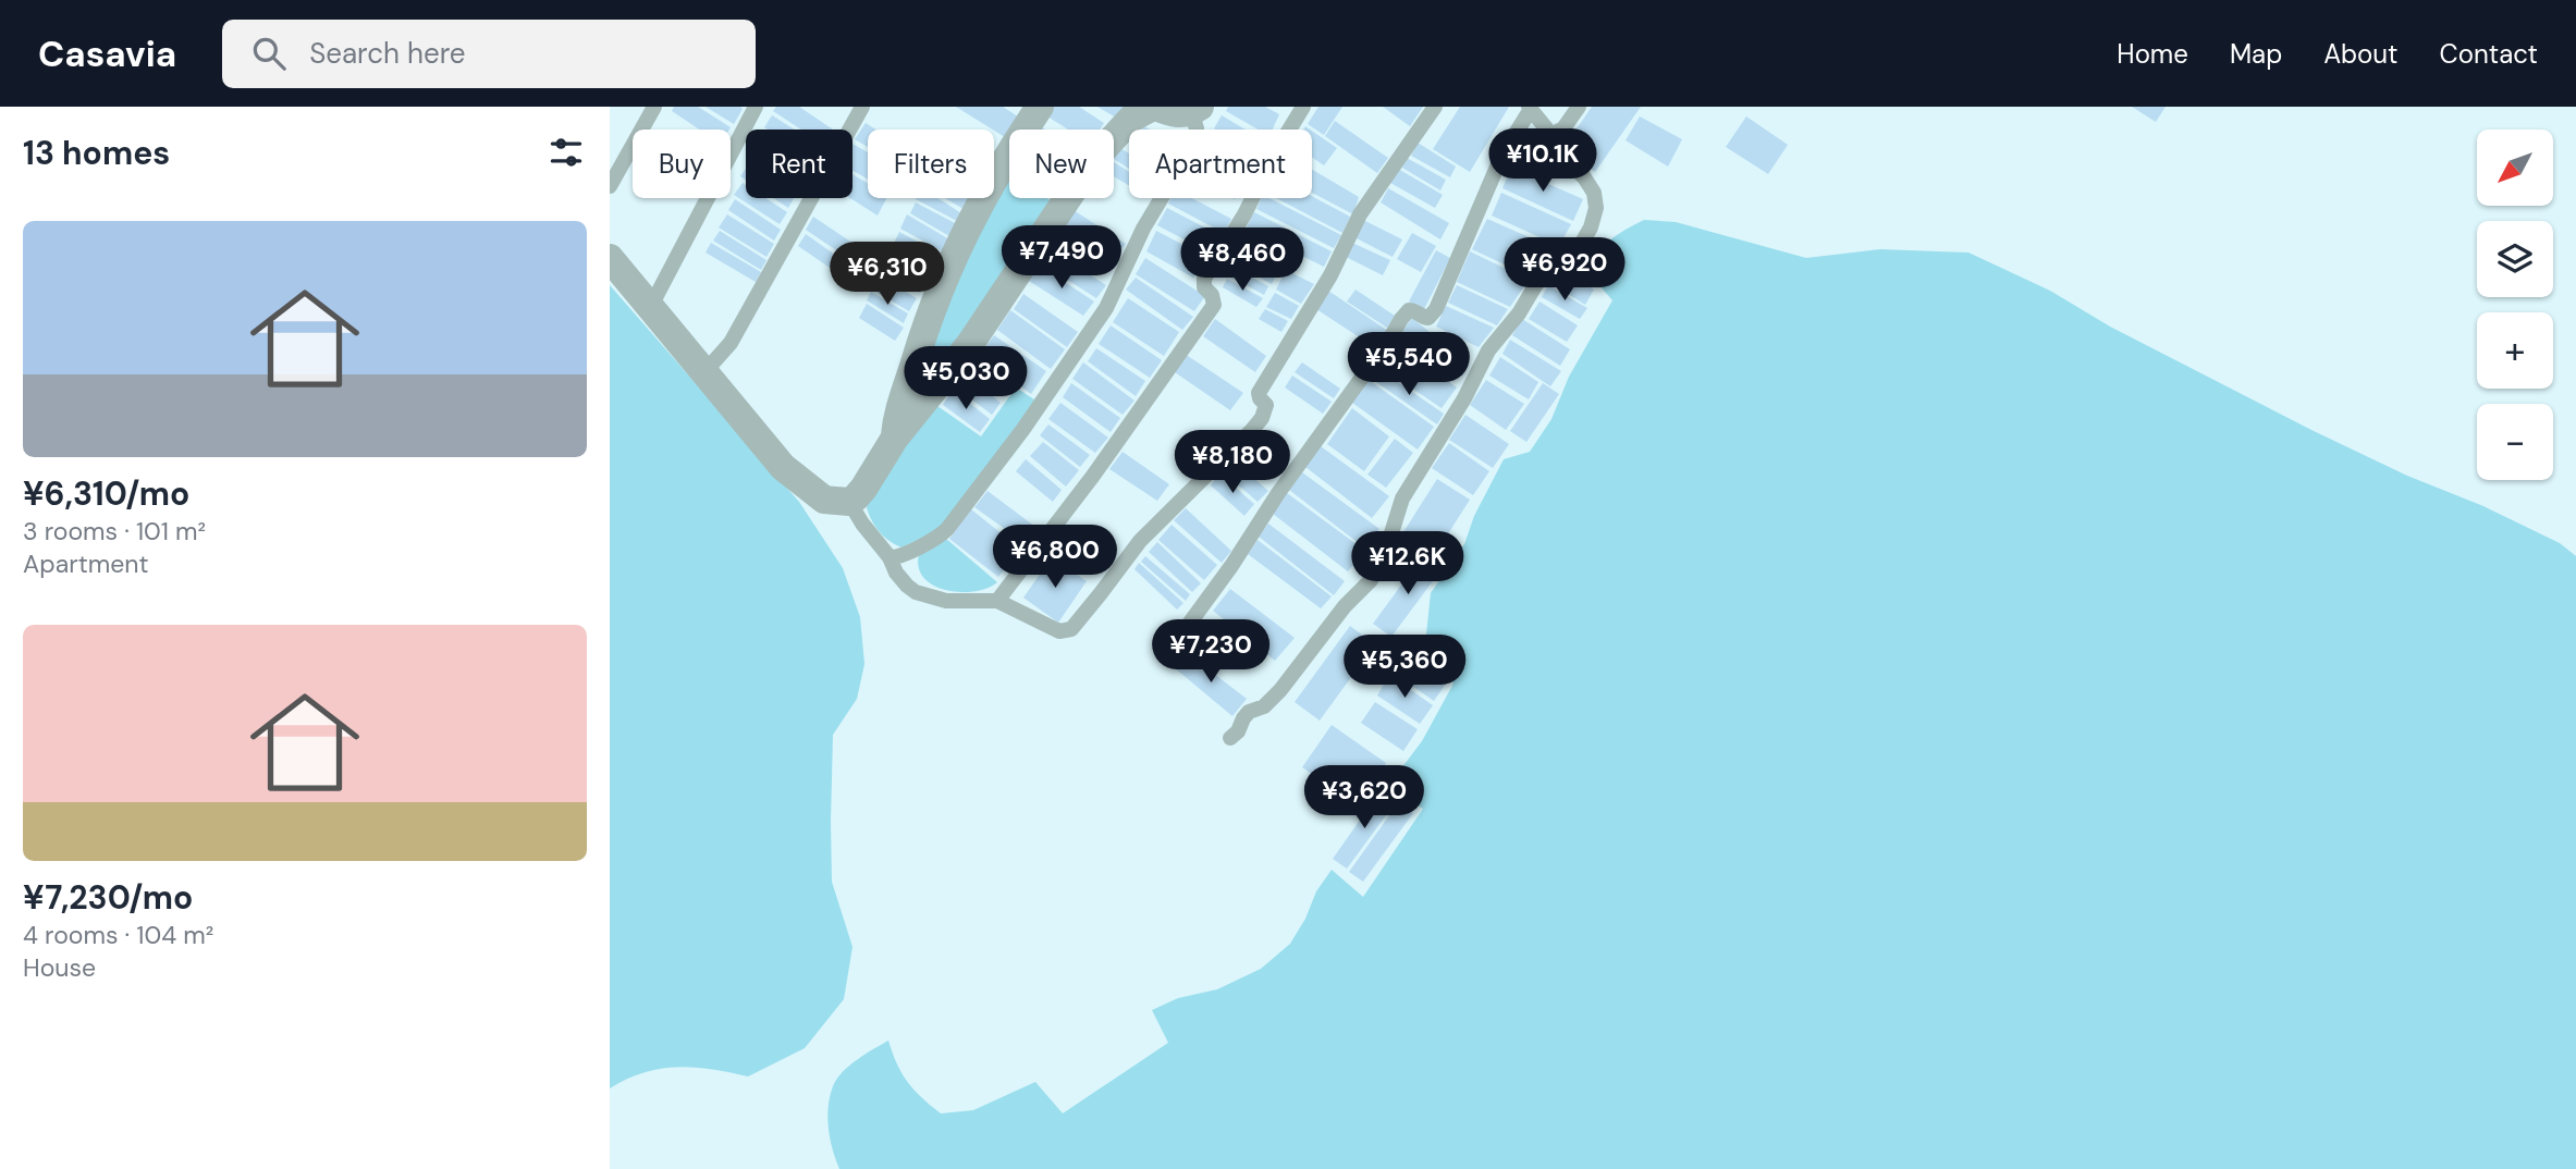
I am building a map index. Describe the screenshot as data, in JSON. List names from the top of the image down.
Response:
{
  "north": "bottom left",
  "page": {
    "header": "Casavia",
    "search": "Search here",
    "nav": [
      "Home",
      "Map",
      "About",
      "Contact"
    ],
    "heading": "13 homes",
    "price": [
      "¥10.1K",
      "¥7,490",
      "¥8,460",
      "¥6,920",
      "¥6,310",
      "¥5,540",
      "¥5,030",
      "¥8,180",
      "¥6,800",
      "¥12.6K",
      "¥7,230",
      "¥5,360",
      "¥3,620"
    ],
    "map_buttons": ["+", "−"],
    "chip": [
      "Buy",
      "Rent",
      "Filters",
      "New",
      "Apartment"
    ],
    "list": [
      {
        "name": "¥6,310/mo",
        "note": "3 rooms · 101 m² · Apartment"
      },
      {
        "name": "¥7,230/mo",
        "note": "4 rooms · 104 m² · House"
      }
    ]
  }
}
